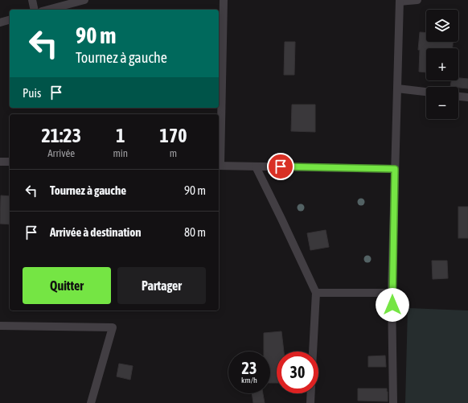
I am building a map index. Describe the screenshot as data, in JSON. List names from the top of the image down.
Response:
{
  "page": {
    "map_buttons": ["+", "−"],
    "turn": ["90 m", "Tournez à gauche"],
    "then": "Puis",
    "eta": [
      "21:23",
      "Arrivée",
      "1",
      "min",
      "170",
      "m"
    ],
    "list": [
      {
        "name": "Tournez à gauche",
        "value": "90 m"
      },
      {
        "name": "Arrivée à destination",
        "value": "80 m"
      }
    ],
    "buttons": ["Quitter", "Partager"],
    "speed": "23 km/h",
    "limit": "30"
  }
}
